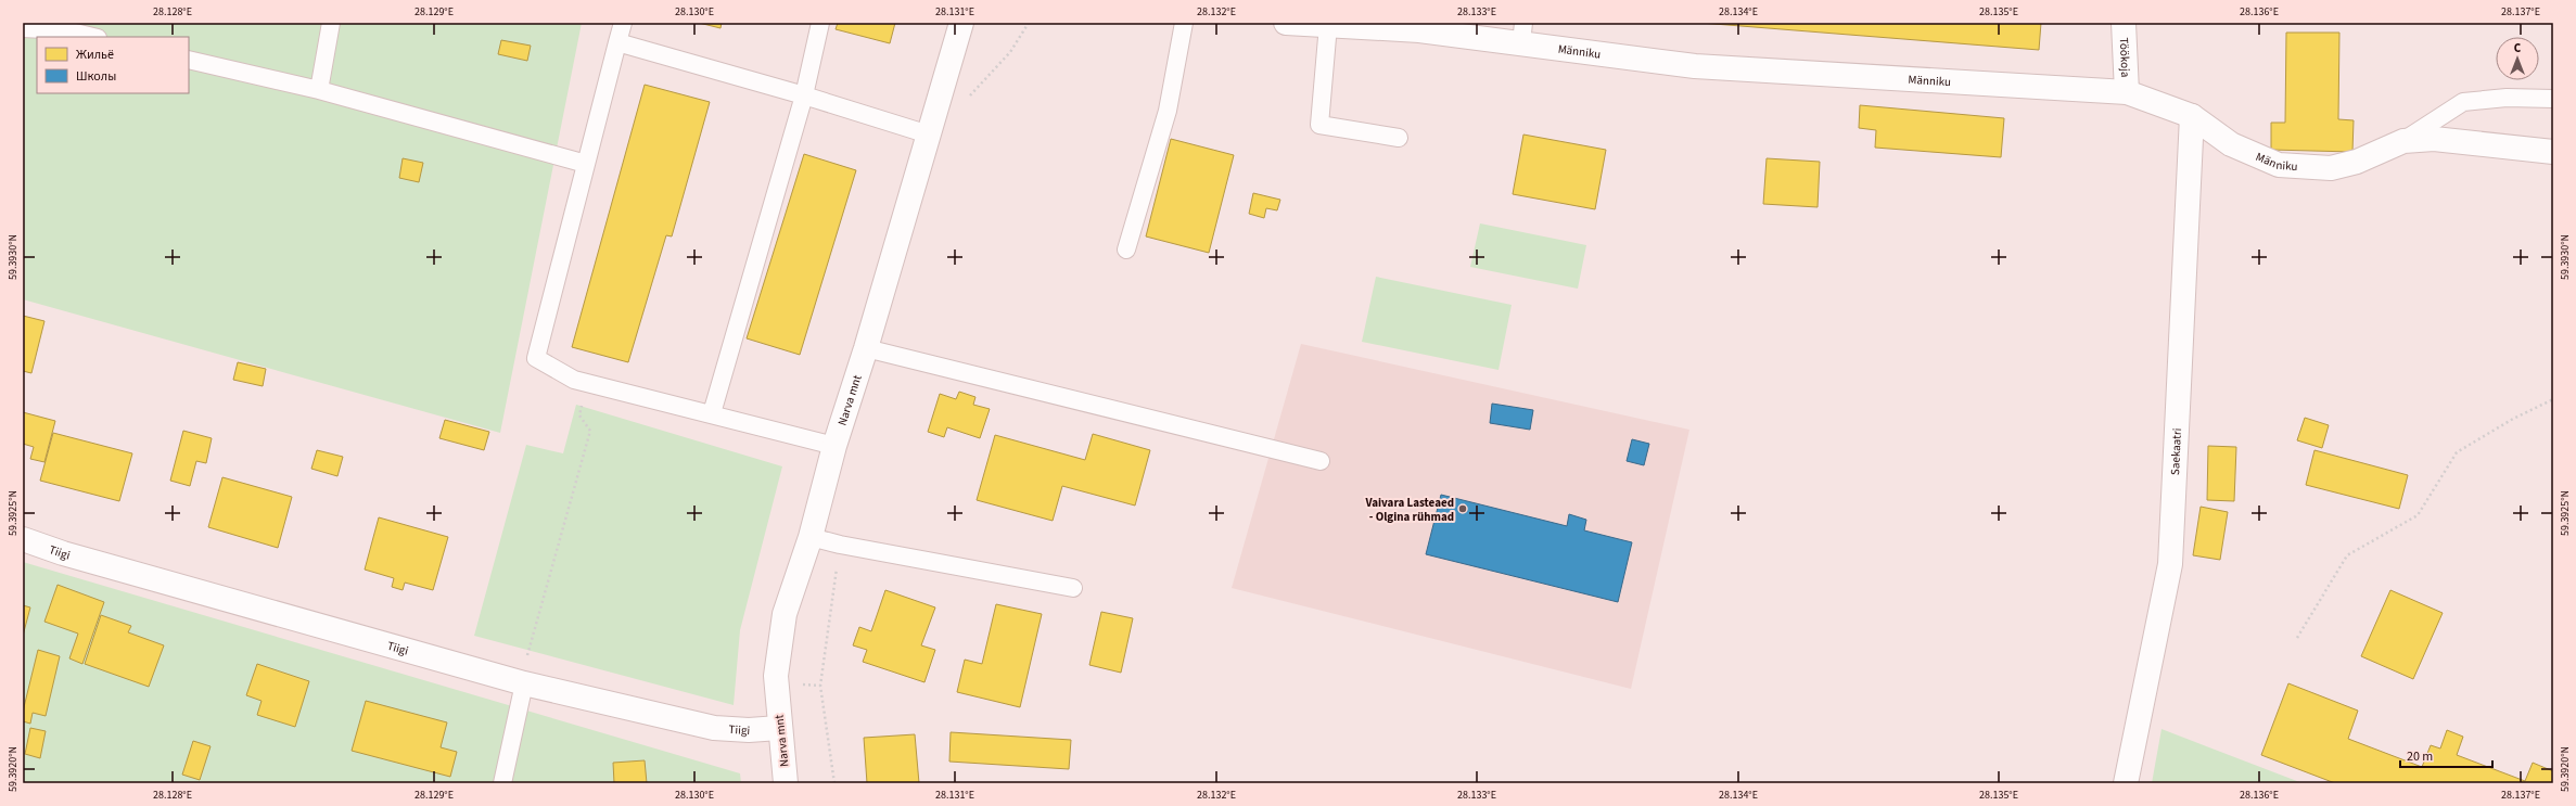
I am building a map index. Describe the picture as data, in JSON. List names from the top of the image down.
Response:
{
  "streets": {
    "street": [
      "Männiku",
      "Töökoja",
      "Narva mnt",
      "Saekaatri",
      "Tiigi"
    ]
  },
  "crossings": [
    ["Männiku", "Töökoja"],
    ["Männiku", "Saekaatri"],
    ["Narva mnt", "Tiigi"]
  ],
  "places": ["Vaivara Lasteaed - Olgina rühmad"],
  "legend": ["Жильё", "Школы"],
  "scale_bar": "20 m",
  "north": "top",
  "coordinates": [
    "28.128°E",
    "28.129°E",
    "28.130°E",
    "28.131°E",
    "28.132°E",
    "28.133°E",
    "28.134°E",
    "28.135°E",
    "28.136°E",
    "28.137°E",
    "59.3930°N",
    "59.3925°N",
    "59.3920°N"
  ]
}
